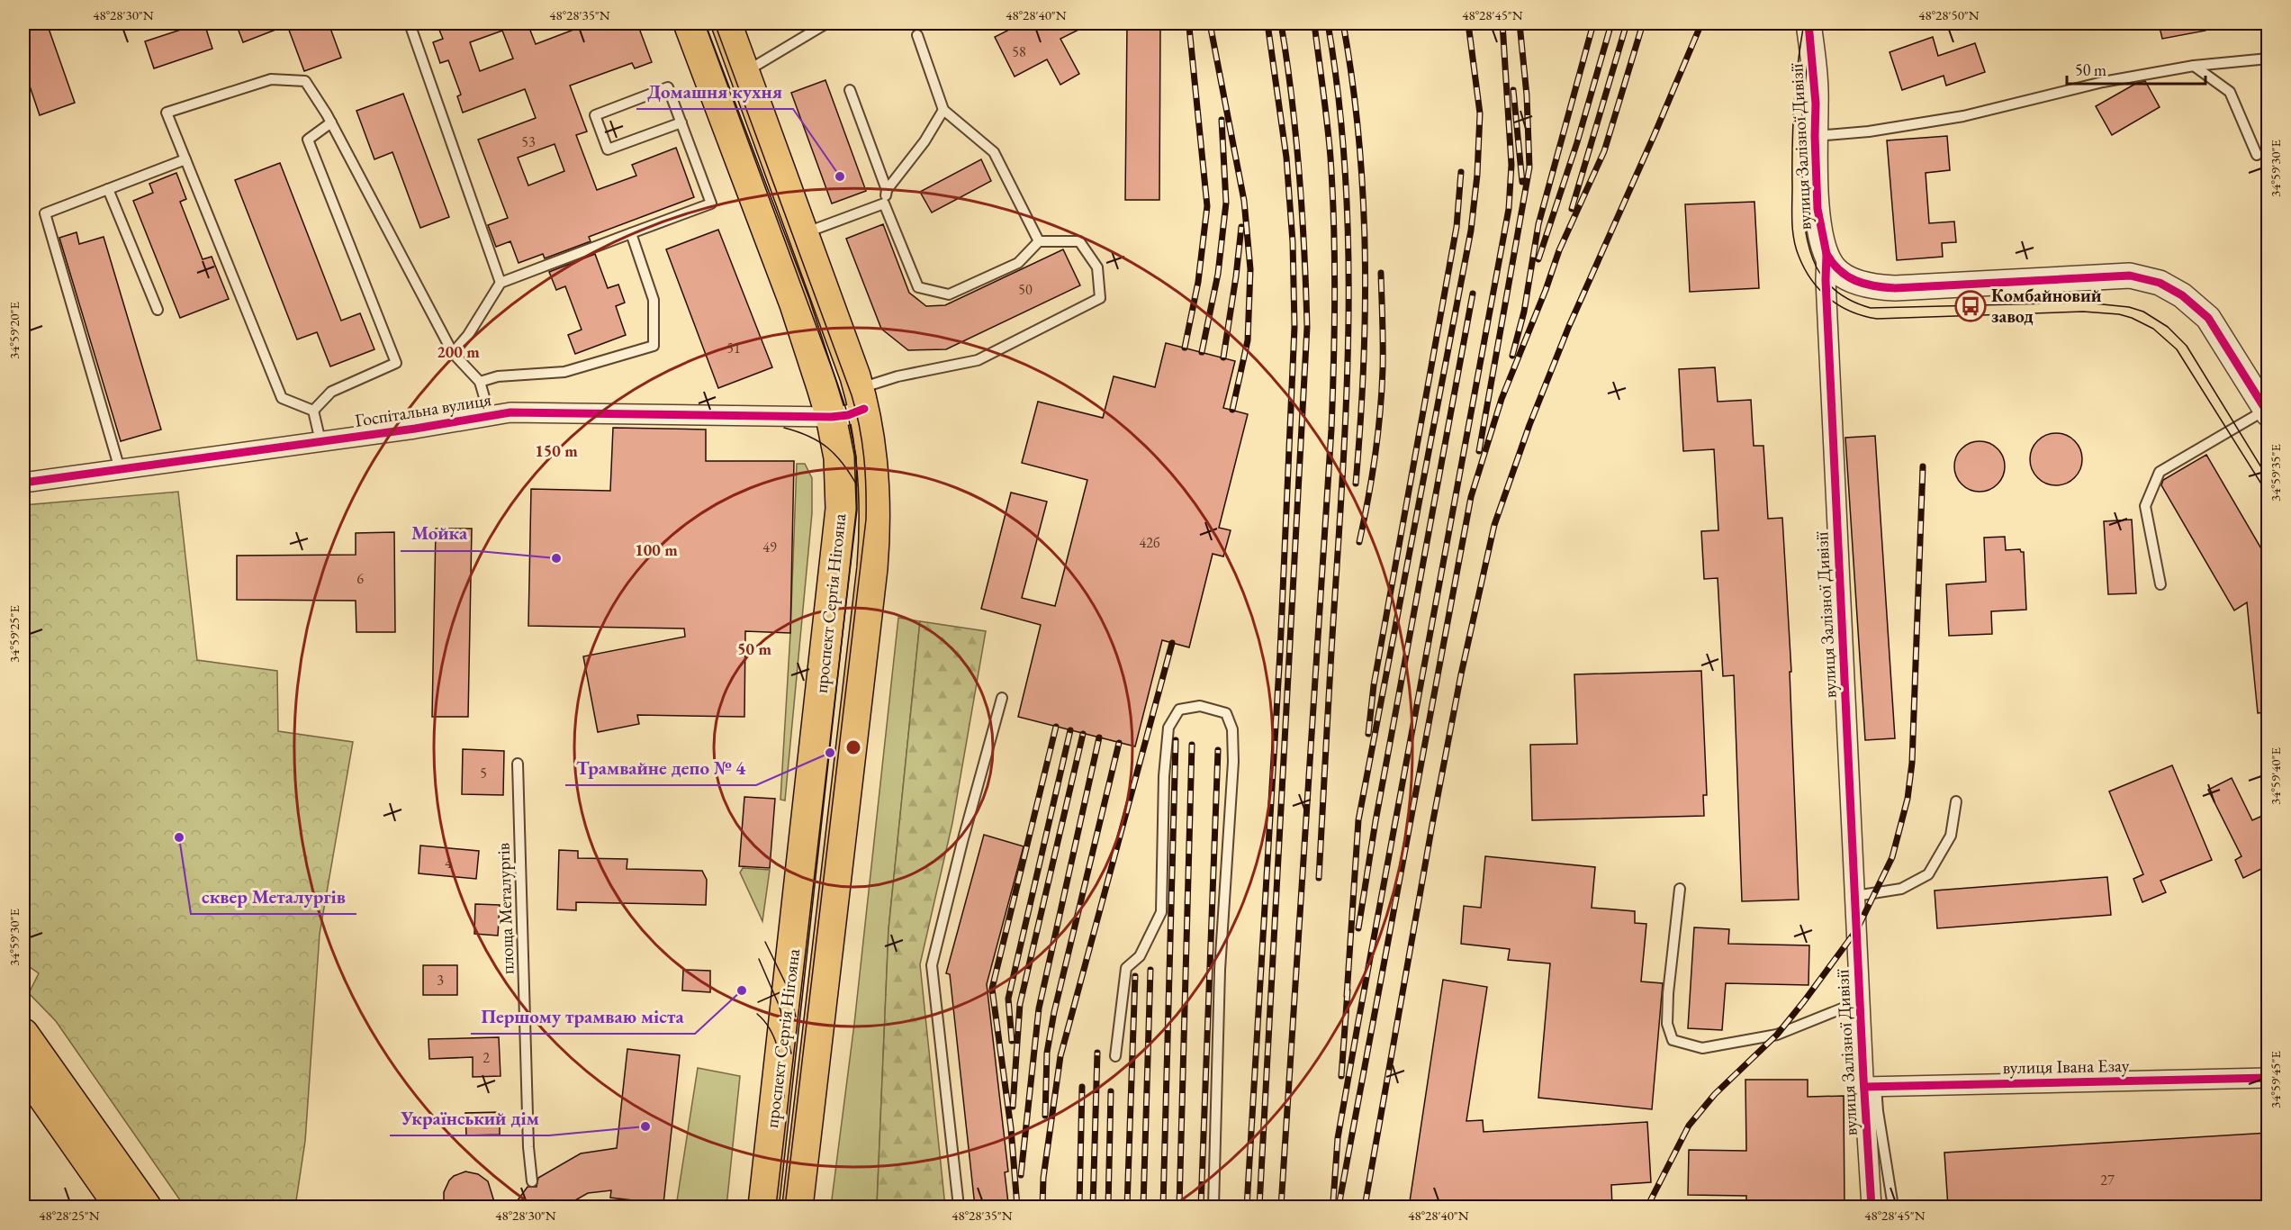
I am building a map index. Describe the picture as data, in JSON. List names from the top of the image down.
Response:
{
  "streets": {
    "highway": ["проспект Сергія Нігояна"],
    "street": ["вулиця Залізної Дивізії", "Госпітальна вулиця", "вулиця Івана Езау"],
    "lane": ["площа Металургів"]
  },
  "crossings": [
    ["вулиця Залізної Дивізії", "вулиця Івана Езау"],
    ["Госпітальна вулиця", "проспект Сергія Нігояна"]
  ],
  "places": {
    "other": [
      "Домашня кухня",
      "Мойка",
      "Трамвайне депо № 4",
      "сквер Металургів",
      "Першому трамваю міста",
      "Український дім"
    ],
    "bus stop": ["Комбайновий завод"]
  },
  "house_numbers": [
    "58",
    "53",
    "50",
    "51",
    "42б",
    "49",
    "6",
    "5",
    "4",
    "3",
    "2",
    "27"
  ],
  "scale_bar": "50 m",
  "coordinates": [
    "48°28'30\"N",
    "48°28'35\"N",
    "48°28'40\"N",
    "48°28'45\"N",
    "48°28'50\"N",
    "34°59'30\"E",
    "34°59'20\"E",
    "34°59'35\"E",
    "34°59'25\"E",
    "34°59'40\"E",
    "34°59'45\"E",
    "48°28'25\"N"
  ],
  "rings": [
    "200 m",
    "150 m",
    "100 m",
    "50 m"
  ]
}
